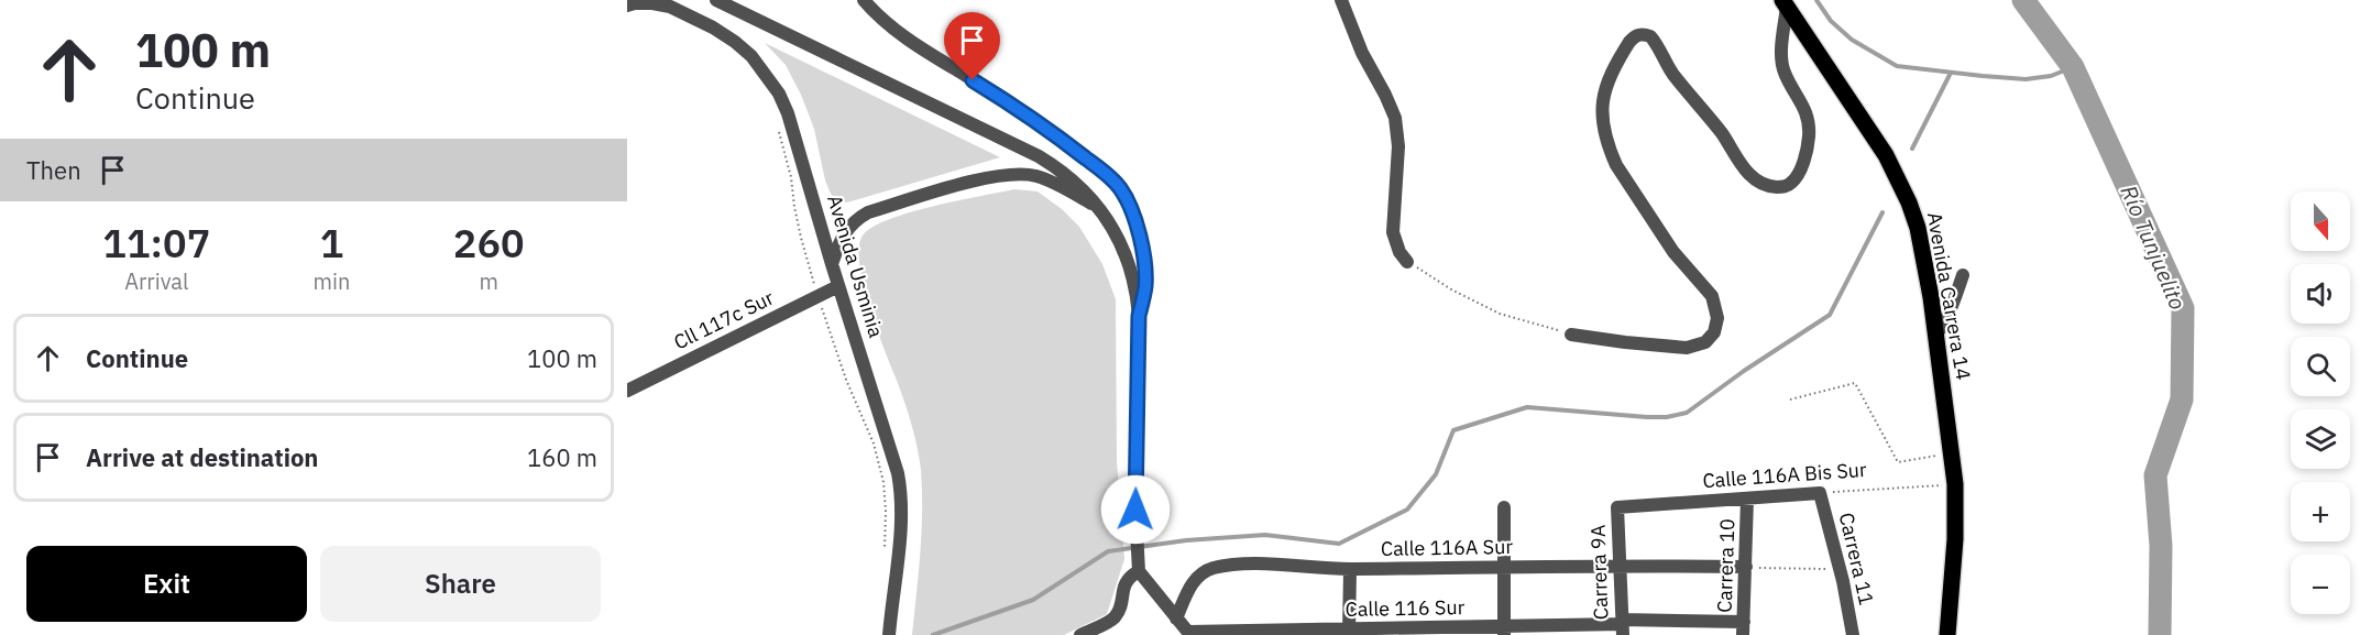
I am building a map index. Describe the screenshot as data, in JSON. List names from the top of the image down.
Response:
{
  "streets": {
    "main road": ["Avenida Carrera 14"],
    "street": [
      "Avenida Usminia",
      "Cll 117c Sur",
      "Calle 116A Bis Sur",
      "Calle 116A Sur",
      "Carrera 11",
      "Carrera 10",
      "Carrera 9A",
      "Calle 116 Sur"
    ]
  },
  "crossings": [
    ["Avenida Usminia", "Cll 117c Sur"],
    ["Avenida Carrera 14", "Calle 116A Bis Sur"],
    ["Calle 116A Bis Sur", "Carrera 11"],
    ["Calle 116A Bis Sur", "Carrera 10"],
    ["Calle 116A Bis Sur", "Carrera 9A"],
    ["Calle 116A Sur", "Carrera 10"],
    ["Calle 116A Sur", "Carrera 9A"],
    ["Carrera 10", "Calle 116 Sur"],
    ["Carrera 9A", "Calle 116 Sur"]
  ],
  "water": ["Río Tunjuelito"],
  "north": "bottom",
  "page": {
    "turn": ["100 m", "Continue"],
    "then": "Then",
    "map_buttons": ["+", "−"],
    "eta": [
      "11:07",
      "Arrival",
      "1",
      "min",
      "260",
      "m"
    ],
    "list": [
      {
        "name": "Continue",
        "value": "100 m"
      },
      {
        "name": "Arrive at destination",
        "value": "160 m"
      }
    ],
    "buttons": ["Exit", "Share"]
  }
}
